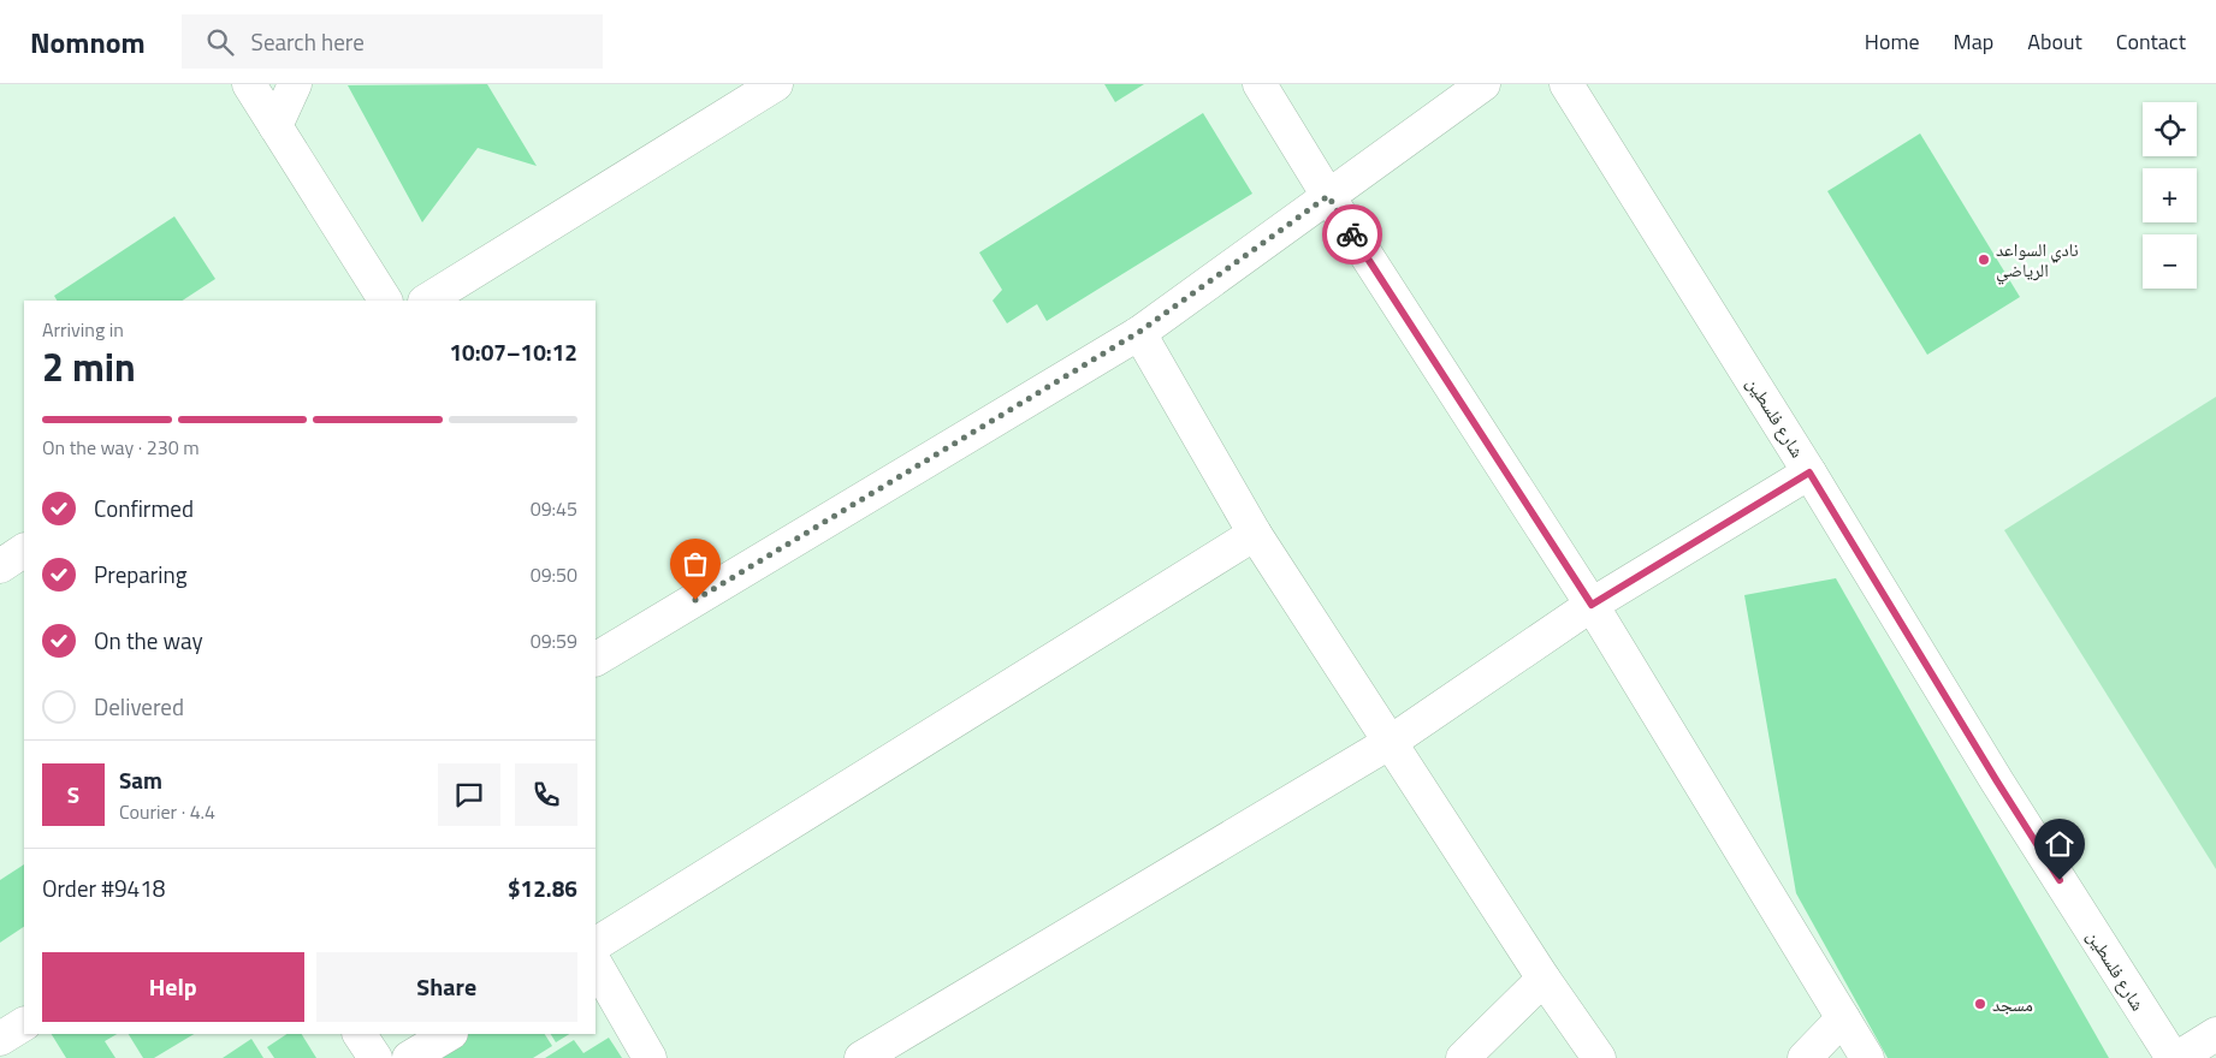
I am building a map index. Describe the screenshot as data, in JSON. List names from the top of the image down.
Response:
{
  "streets": {
    "street": ["شارع فلسطين"]
  },
  "places": ["نادي السواعد الرياضي", "مسجد"],
  "page": {
    "header": "Nomnom",
    "search": "Search here",
    "nav": [
      "Home",
      "Map",
      "About",
      "Contact"
    ],
    "map_buttons": ["+", "−"],
    "heading": ["2 min", "Arriving in", "10:07–10:12"],
    "panel": [
      "Sam",
      "Courier · 4.4",
      "Order #9418",
      "$12.86"
    ],
    "bar": "On the way · 230 m",
    "list": [
      ["Confirmed", "09:45"],
      ["Preparing", "09:50"],
      ["On the way", "09:59"],
      "Delivered"
    ],
    "round": "S",
    "buttons": ["Help", "Share"]
  }
}
